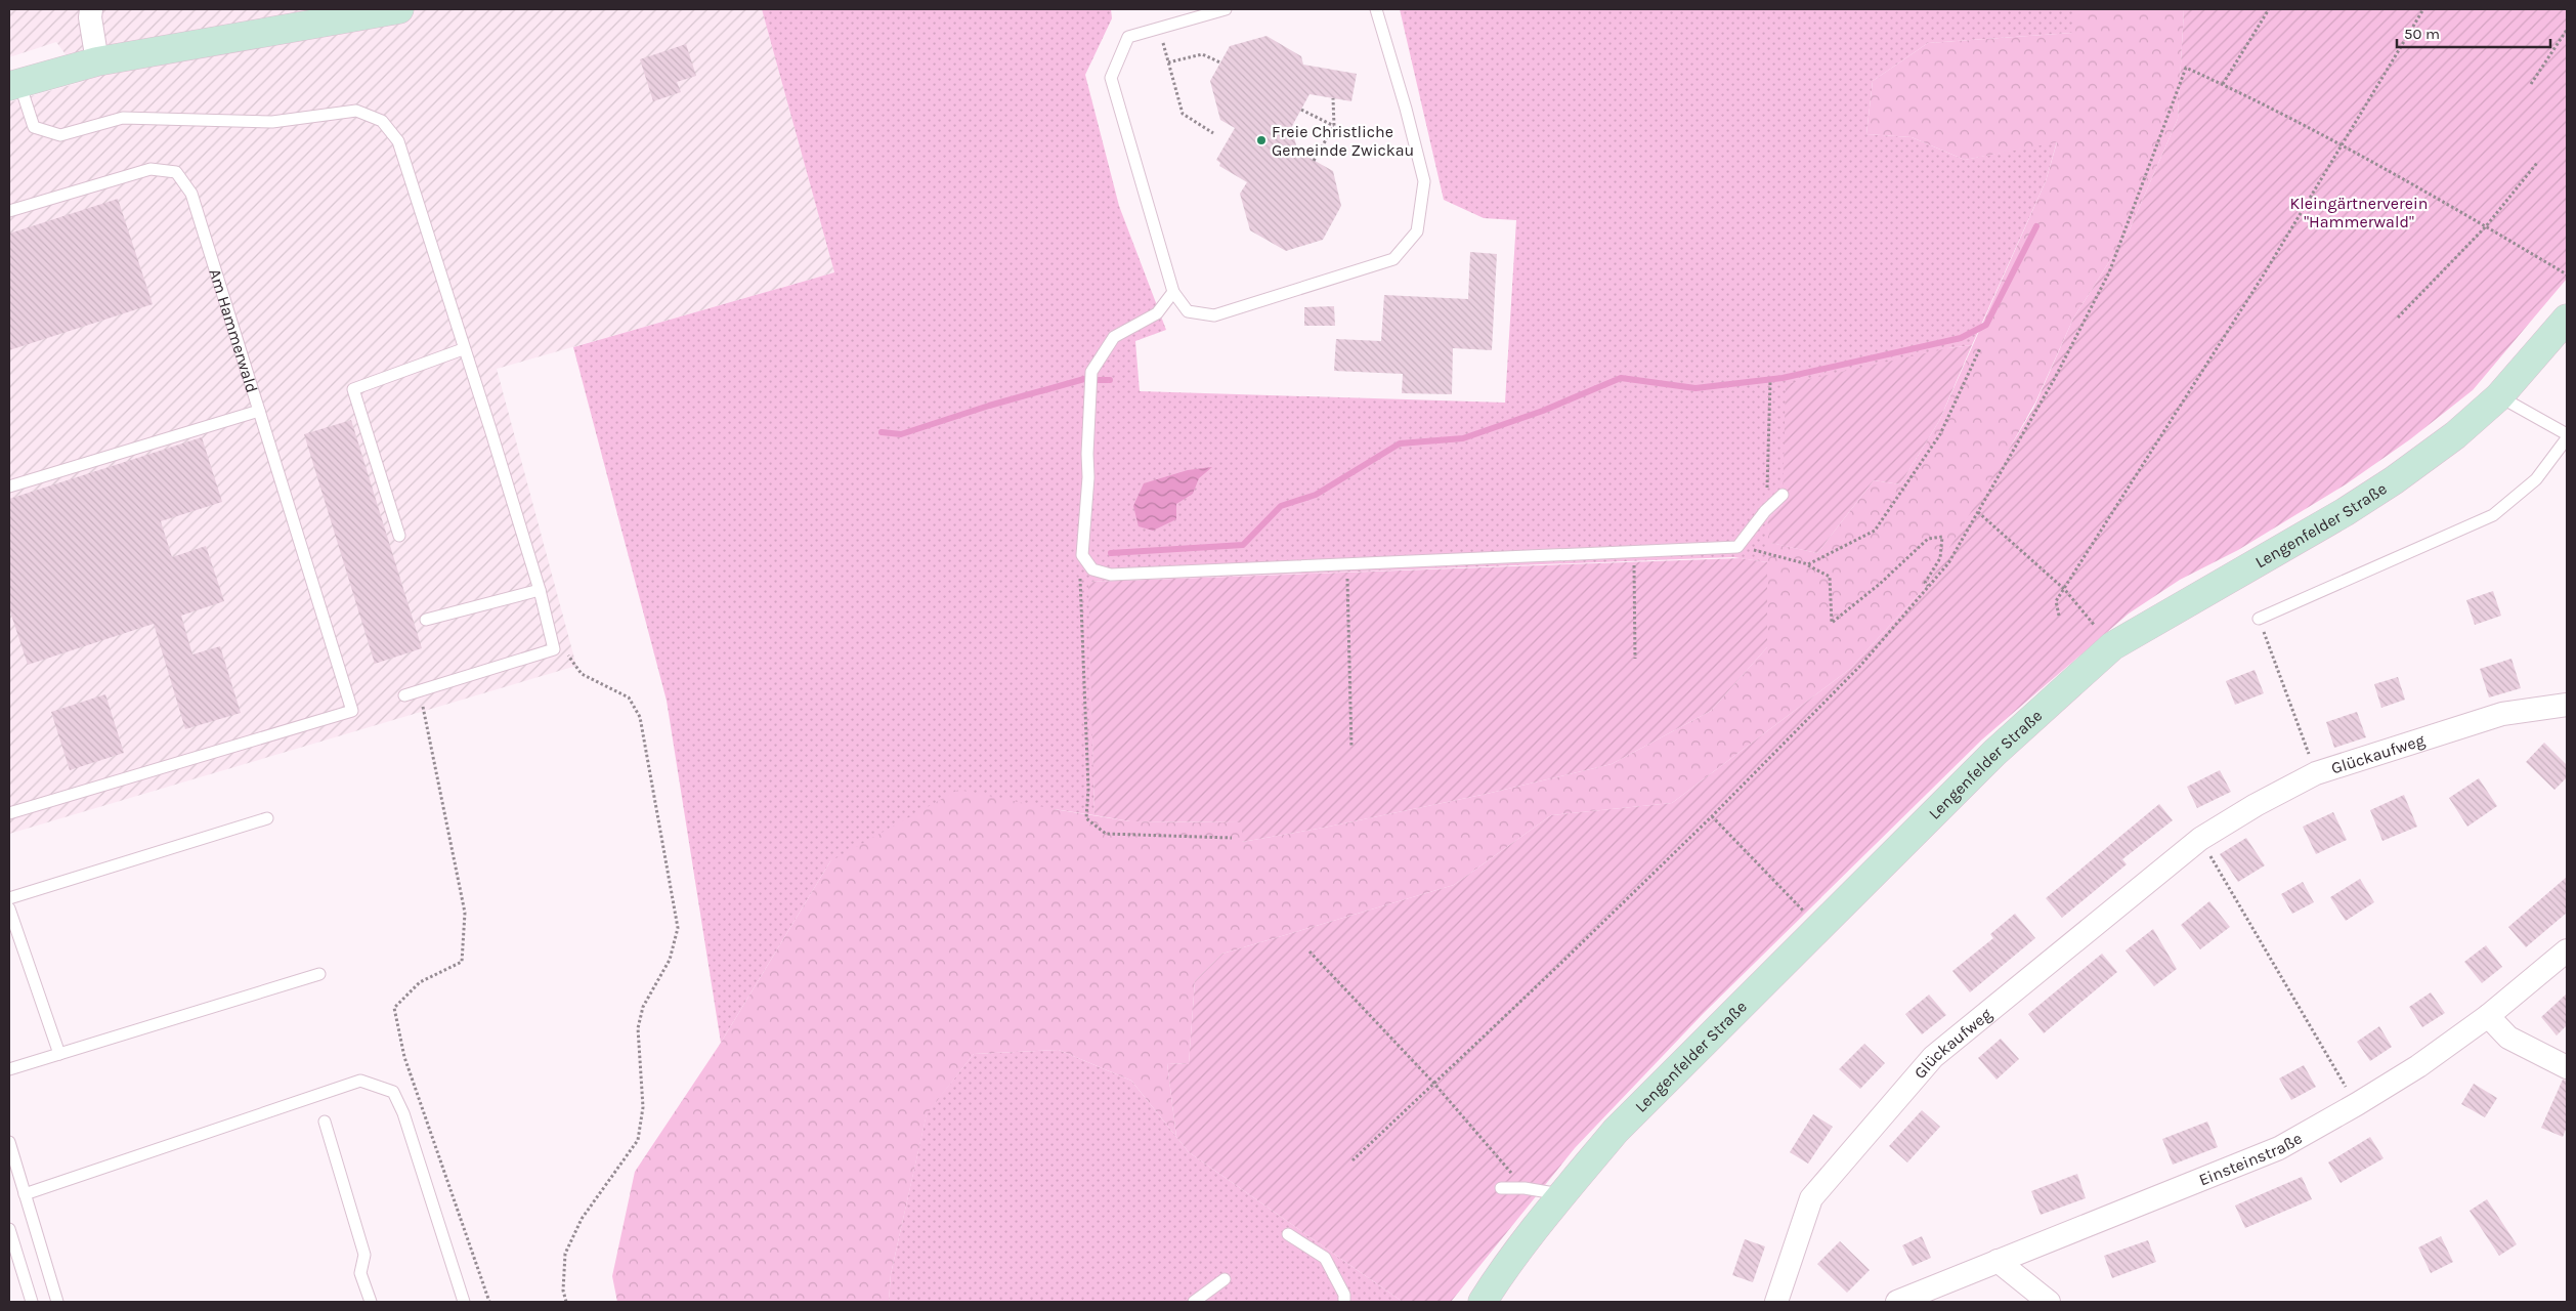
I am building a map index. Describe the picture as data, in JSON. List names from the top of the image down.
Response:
{
  "streets": {
    "main road": ["Lengenfelder Straße"],
    "street": ["Glückaufweg", "Einsteinstraße"],
    "lane": ["Am Hammerwald"]
  },
  "parks": ["Kleingärtnerverein \"Hammerwald\""],
  "places": ["Freie Christliche Gemeinde Zwickau"],
  "scale_bar": "50 m"
}
